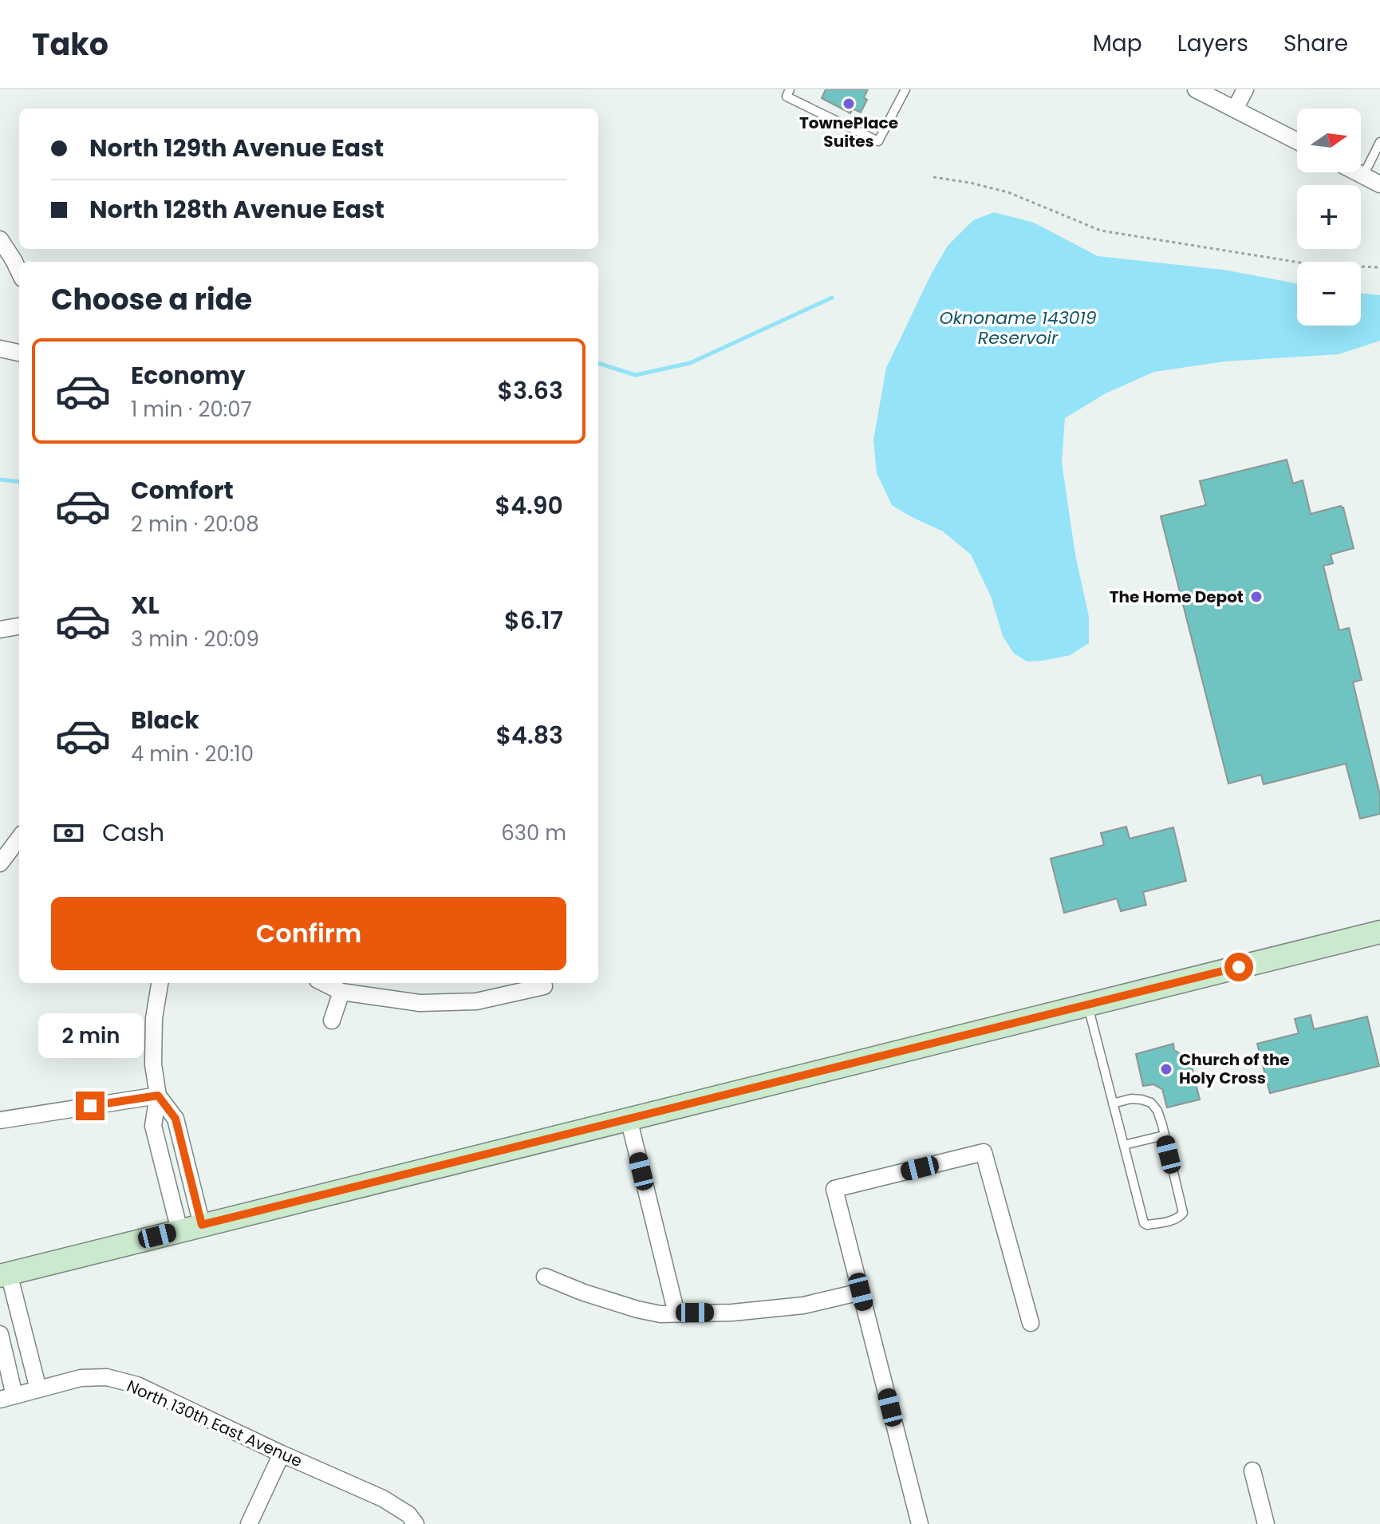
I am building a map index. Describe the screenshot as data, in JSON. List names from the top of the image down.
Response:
{
  "streets": {
    "street": ["North 130th East Avenue"]
  },
  "water": ["Oknoname 143019 Reservoir"],
  "places": ["TownePlace Suites", "The Home Depot", "Church of the Holy Cross"],
  "north": "right",
  "page": {
    "header": "Tako",
    "nav": ["Map", "Layers", "Share"],
    "map_buttons": ["+", "−"],
    "banner": ["North 129th Avenue East", "North 128th Avenue East"],
    "heading": "Choose a ride",
    "list": [
      {
        "name": "Economy",
        "note": "1 min · 20:07",
        "value": "$3.63"
      },
      {
        "name": "Comfort",
        "note": "2 min · 20:08",
        "value": "$4.90"
      },
      {
        "name": "XL",
        "note": "3 min · 20:09",
        "value": "$6.17"
      },
      {
        "name": "Black",
        "note": "4 min · 20:10",
        "value": "$4.83"
      }
    ],
    "pay": ["Cash", "630 m"],
    "buttons": "Confirm",
    "bubble": "2 min"
  }
}
